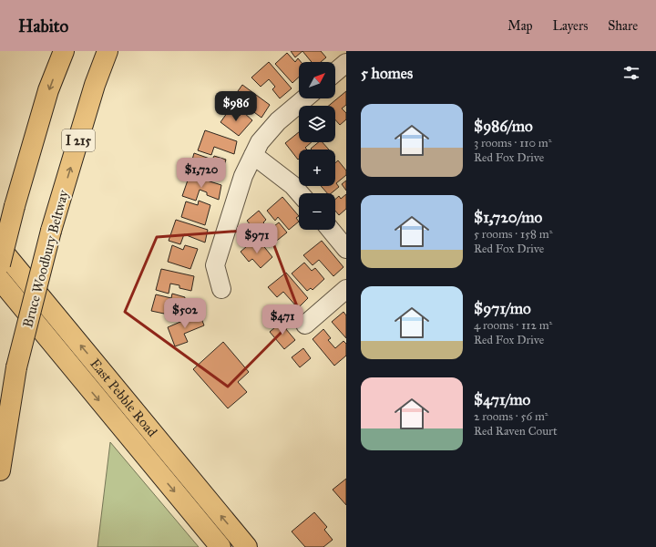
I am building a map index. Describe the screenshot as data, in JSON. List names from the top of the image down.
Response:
{
  "streets": {
    "main road": ["I 215", "Bruce Woodbury Beltway", "East Pebble Road"]
  },
  "north": "top right",
  "page": {
    "header": "Habito",
    "nav": ["Map", "Layers", "Share"],
    "heading": "5 homes",
    "map_buttons": ["+", "−"],
    "price": [
      "$986",
      "$1,720",
      "$971",
      "$502",
      "$471"
    ],
    "list": [
      {
        "name": "$986/mo",
        "note": "3 rooms · 110 m² · Red Fox Drive"
      },
      {
        "name": "$1,720/mo",
        "note": "5 rooms · 158 m² · Red Fox Drive"
      },
      {
        "name": "$971/mo",
        "note": "4 rooms · 112 m² · Red Fox Drive"
      },
      {
        "name": "$471/mo",
        "note": "2 rooms · 56 m² · Red Raven Court"
      }
    ]
  }
}
